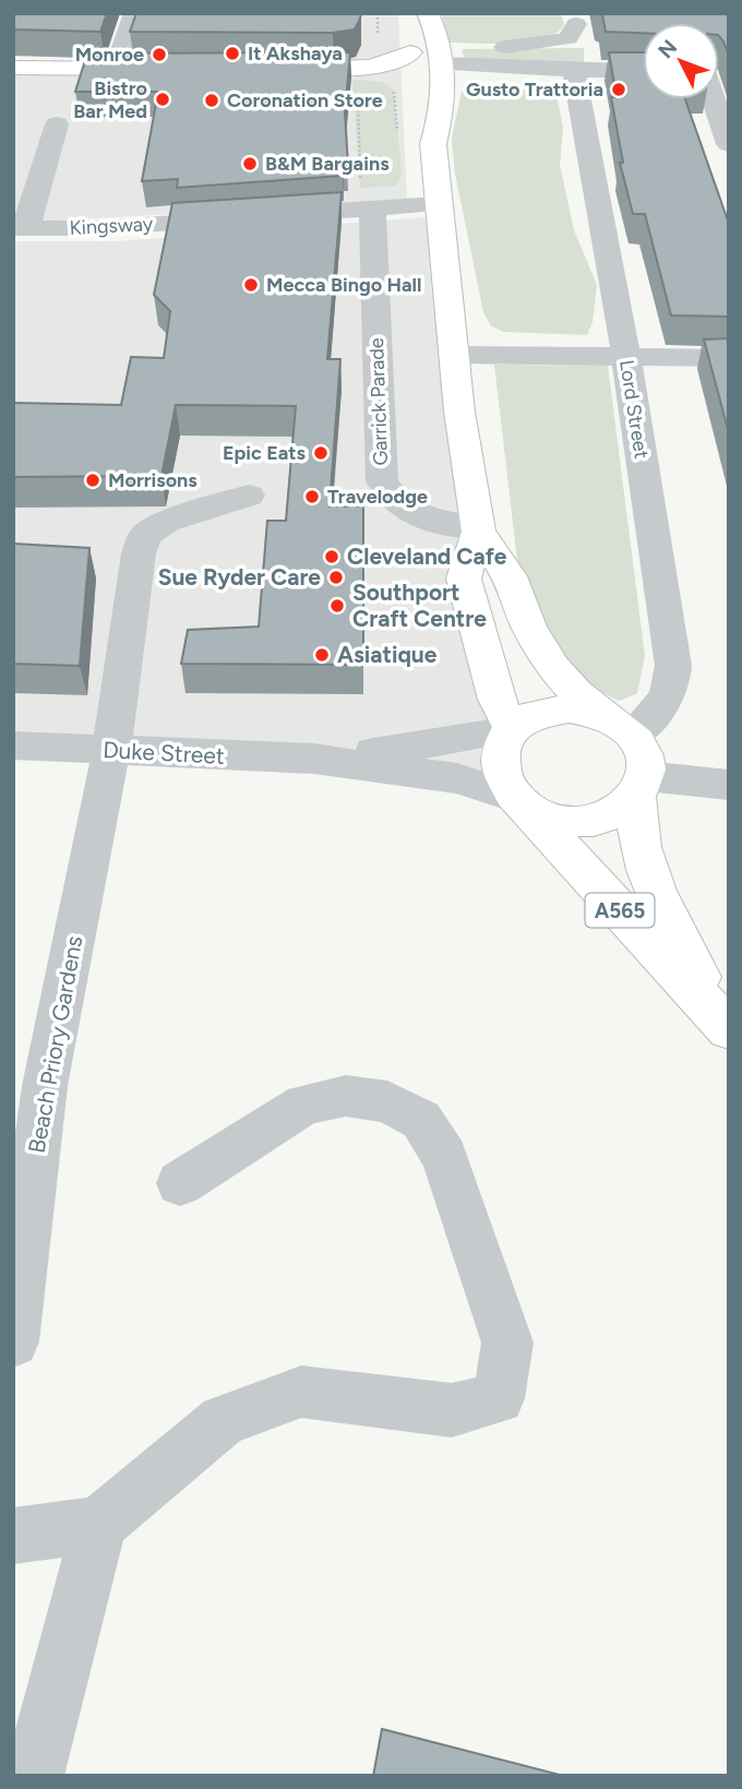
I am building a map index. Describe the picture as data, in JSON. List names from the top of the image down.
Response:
{
  "streets": {
    "main road": ["A565"],
    "street": [
      "Kingsway",
      "Garrick Parade",
      "Lord Street",
      "Duke Street",
      "Beach Priory Gardens"
    ]
  },
  "crossings": [
    ["Kingsway", "Garrick Parade"],
    ["Lord Street", "Duke Street"],
    ["Lord Street", "A565"],
    ["Duke Street", "A565"],
    ["Duke Street", "Beach Priory Gardens"]
  ],
  "places": [
    "It Akshaya",
    "Monroe",
    "Gusto Trattoria",
    "Bistro Bar Med",
    "Coronation Store",
    "B&M Bargains",
    "Mecca Bingo Hall",
    "Epic Eats",
    "Morrisons",
    "Travelodge",
    "Cleveland Cafe",
    "Sue Ryder Care",
    "Southport Craft Centre",
    "Asiatique"
  ],
  "north": "top left"
}
